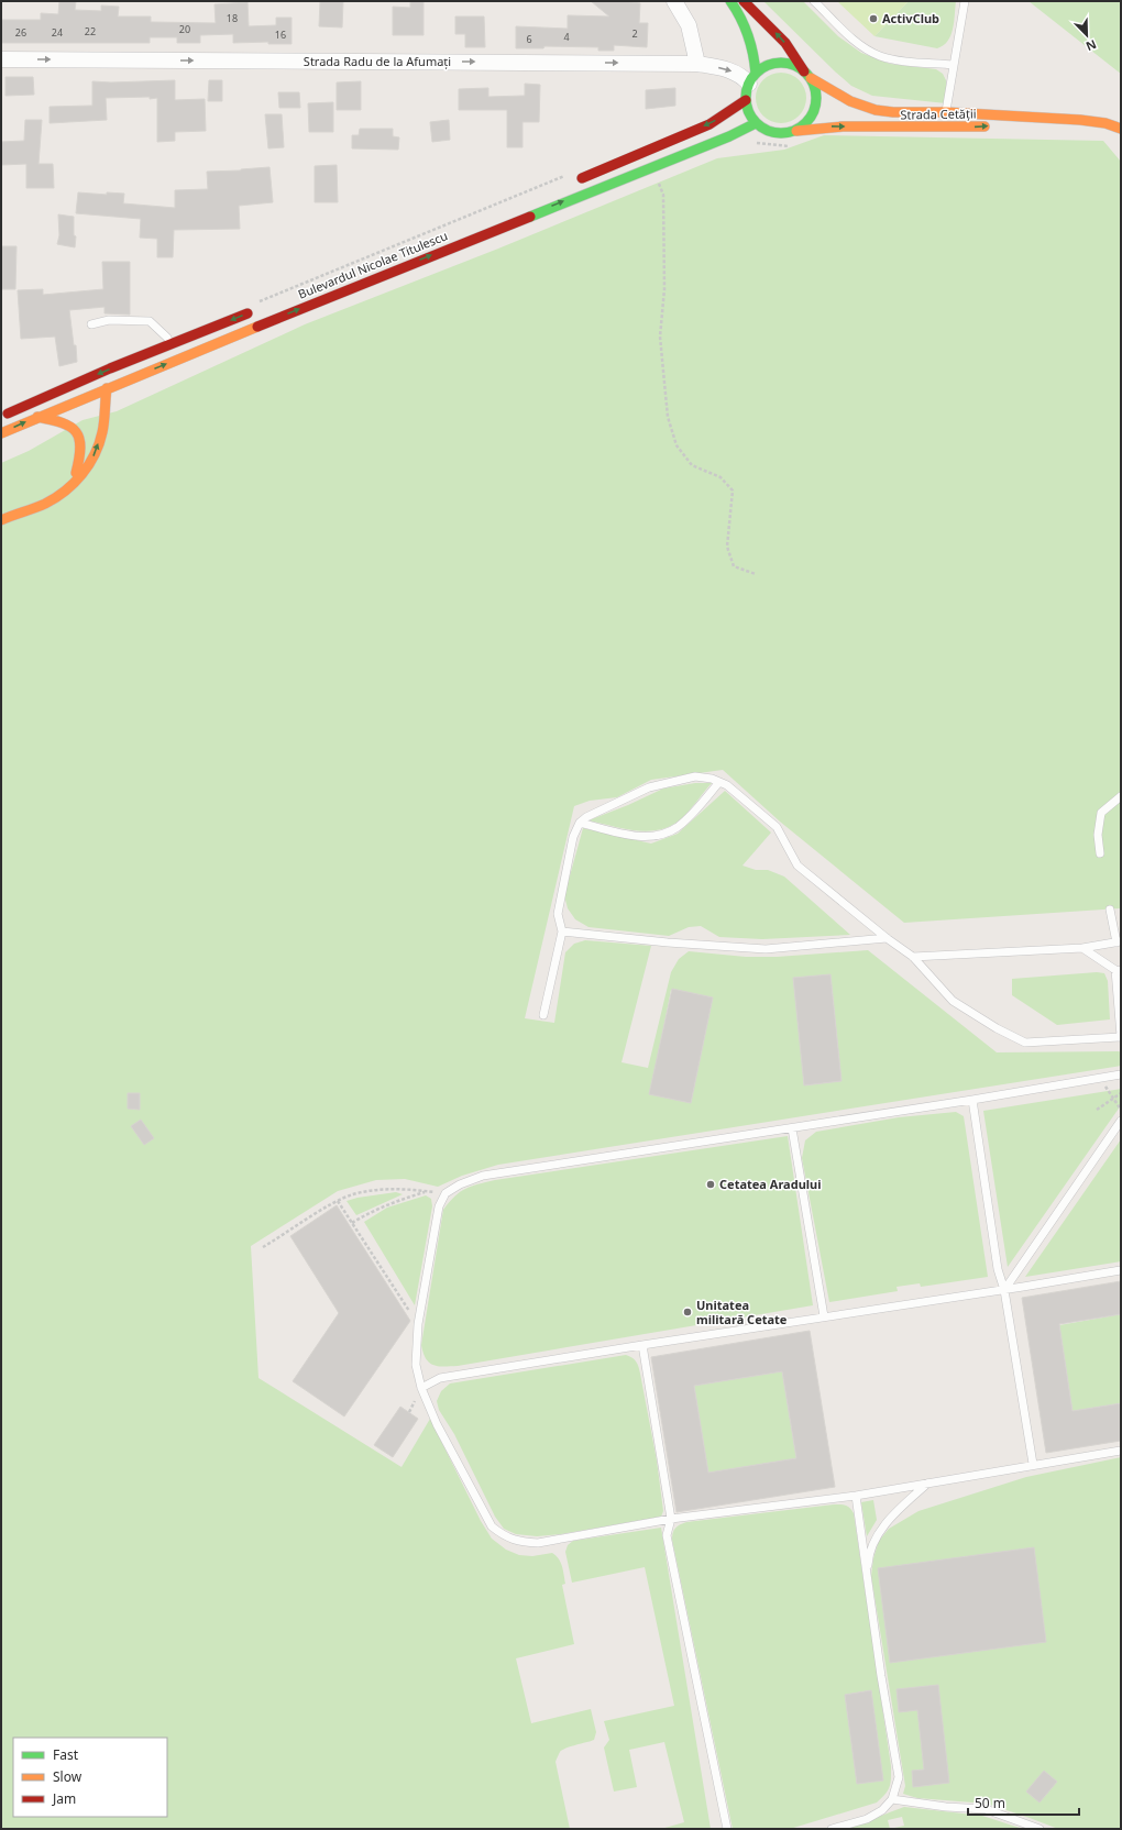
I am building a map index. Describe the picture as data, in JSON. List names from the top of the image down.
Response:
{
  "streets": {
    "main road": ["Strada Cetății", "Bulevardul Nicolae Titulescu"],
    "street": ["Strada Radu de la Afumați"]
  },
  "crossings": [
    ["Strada Radu de la Afumați", "Strada Cetății"],
    ["Strada Radu de la Afumați", "Bulevardul Nicolae Titulescu"],
    ["Strada Cetății", "Bulevardul Nicolae Titulescu"]
  ],
  "one_way": ["Strada Radu de la Afumați"],
  "places": ["ActivClub", "Cetatea Aradului", "Unitatea militară Cetate"],
  "house_numbers": [
    "18",
    "20",
    "22",
    "26",
    "24",
    "2",
    "16",
    "4",
    "6"
  ],
  "legend": ["Fast", "Slow", "Jam"],
  "scale_bar": "50 m",
  "north": "bottom right"
}
